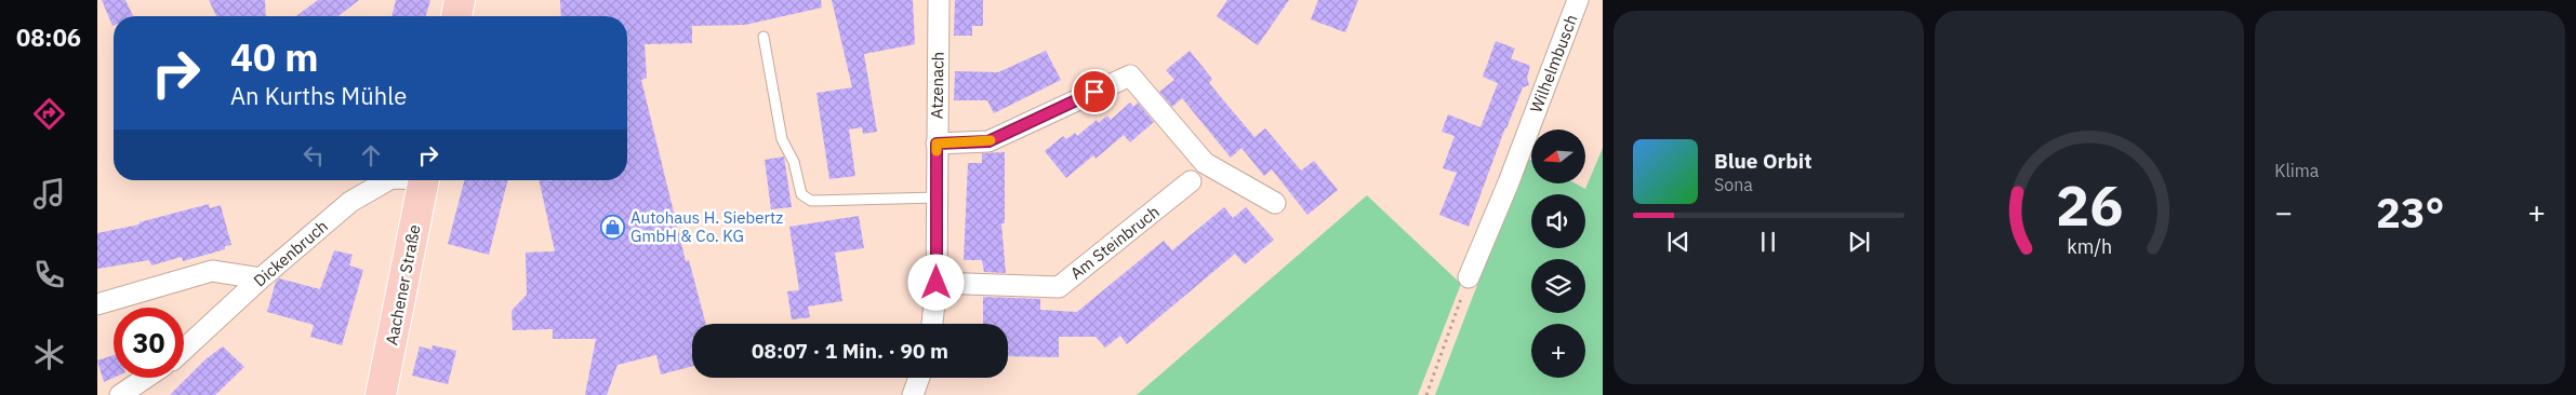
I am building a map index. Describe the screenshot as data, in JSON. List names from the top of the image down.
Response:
{
  "streets": {
    "main road": ["Aachener Straße"],
    "street": [
      "Wilhelmbusch",
      "Atzenach",
      "Am Steinbruch",
      "Dickenbruch"
    ]
  },
  "crossings": [
    ["Atzenach", "Am Steinbruch"]
  ],
  "places": {
    "shop": ["Autohaus H. Siebertz GmbH & Co. KG"]
  },
  "north": "left",
  "page": {
    "tabs": "08:06",
    "tile": "Klima",
    "turn": ["40 m", "An Kurths Mühle"],
    "map_buttons": "+",
    "song": ["Blue Orbit", "Sona"],
    "heat": ["−", "23°", "+"],
    "limit": "30",
    "trip": "08:07 · 1 Min. · 90 m",
    "gauge": ["26", "km/h"]
  }
}
